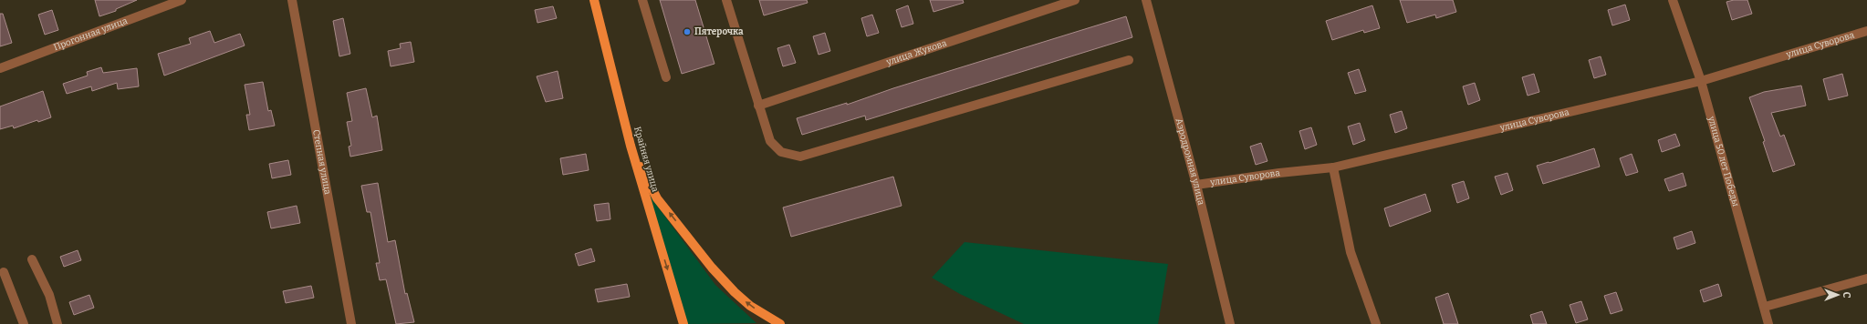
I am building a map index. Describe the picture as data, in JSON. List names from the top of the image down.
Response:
{
  "streets": {
    "main road": ["Крайняя улица"],
    "street": [
      "Прогонная улица",
      "улица Суворова",
      "улица Жукова",
      "улица 50 лет Победы",
      "Степная улица",
      "Аэродромная улица"
    ]
  },
  "crossings": [
    ["улица Суворова", "улица 50 лет Победы"],
    ["улица Суворова", "Аэродромная улица"]
  ],
  "one_way": ["Крайняя улица"],
  "places": ["Пятерочка"],
  "north": "right"
}
